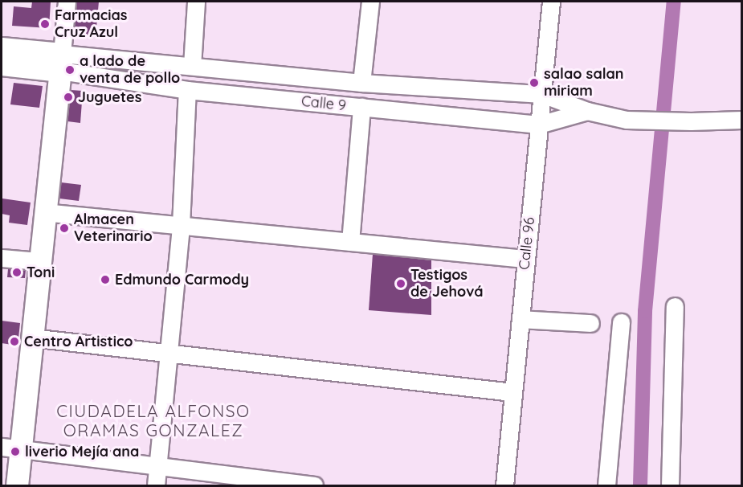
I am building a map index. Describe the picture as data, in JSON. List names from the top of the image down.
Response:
{
  "streets": {
    "street": ["Calle 9", "Calle 96"]
  },
  "crossings": [
    ["Calle 9", "Calle 96"]
  ],
  "districts": ["CIUDADELA ALFONSO ORAMAS GONZALEZ"],
  "places": [
    "Farmacias Cruz Azul",
    "a lado de venta de pollo",
    "salao salan miriam",
    "Juguetes",
    "Almacen Veterinario",
    "Toni",
    "Edmundo Carmody",
    "Testigos de Jehová",
    "Centro Artistico",
    "liverio Mejía ana"
  ]
}
